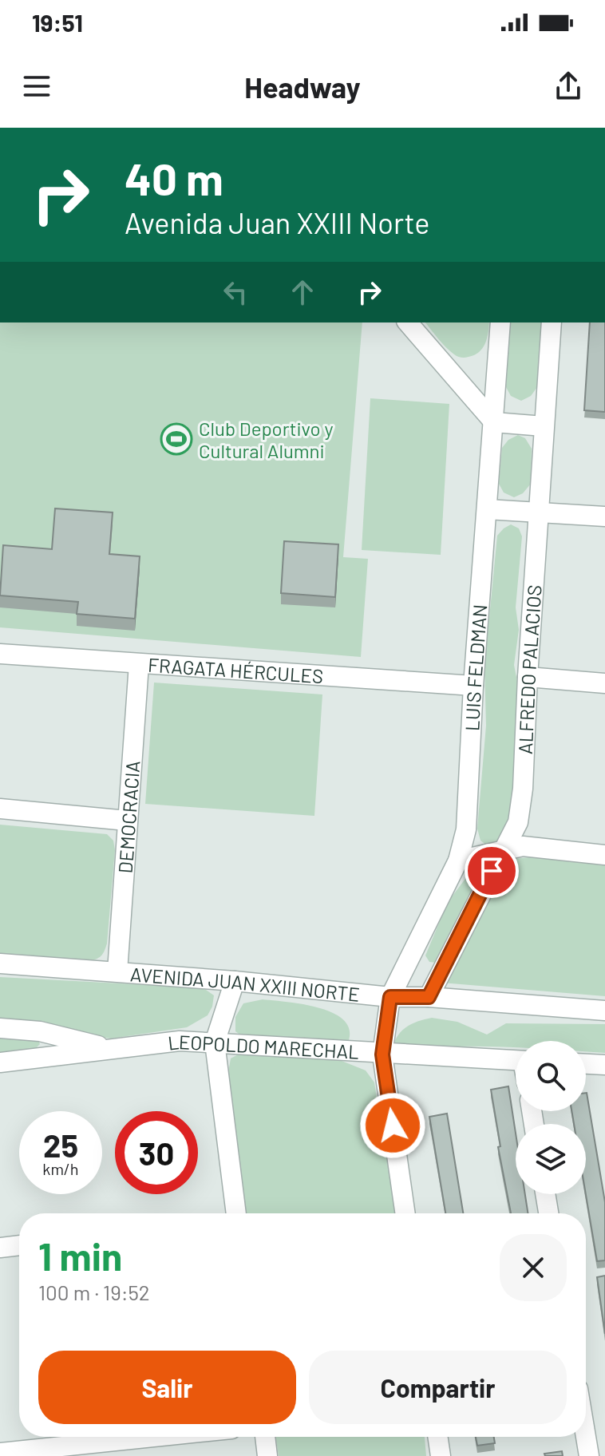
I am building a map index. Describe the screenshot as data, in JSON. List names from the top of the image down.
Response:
{
  "streets": {
    "street": [
      "LUIS FELDMAN",
      "ALFREDO PALACIOS",
      "FRAGATA HÉRCULES",
      "DEMOCRACIA",
      "AVENIDA JUAN XXIII NORTE",
      "LEOPOLDO MARECHAL"
    ]
  },
  "crossings": [
    ["LUIS FELDMAN", "FRAGATA HÉRCULES"],
    ["LUIS FELDMAN", "AVENIDA JUAN XXIII NORTE"],
    ["LUIS FELDMAN", "LEOPOLDO MARECHAL"],
    ["ALFREDO PALACIOS", "AVENIDA JUAN XXIII NORTE"],
    ["FRAGATA HÉRCULES", "DEMOCRACIA"],
    ["DEMOCRACIA", "AVENIDA JUAN XXIII NORTE"]
  ],
  "places": {
    "sports": ["Club Deportivo y Cultural Alumni"]
  },
  "page": {
    "status": "19:51",
    "header": "Headway",
    "turn": ["40 m", "Avenida Juan XXIII Norte"],
    "speed": "25 km/h",
    "limit": "30",
    "heading": ["1 min", "100 m · 19:52"],
    "buttons": ["Salir", "Compartir"]
  }
}
